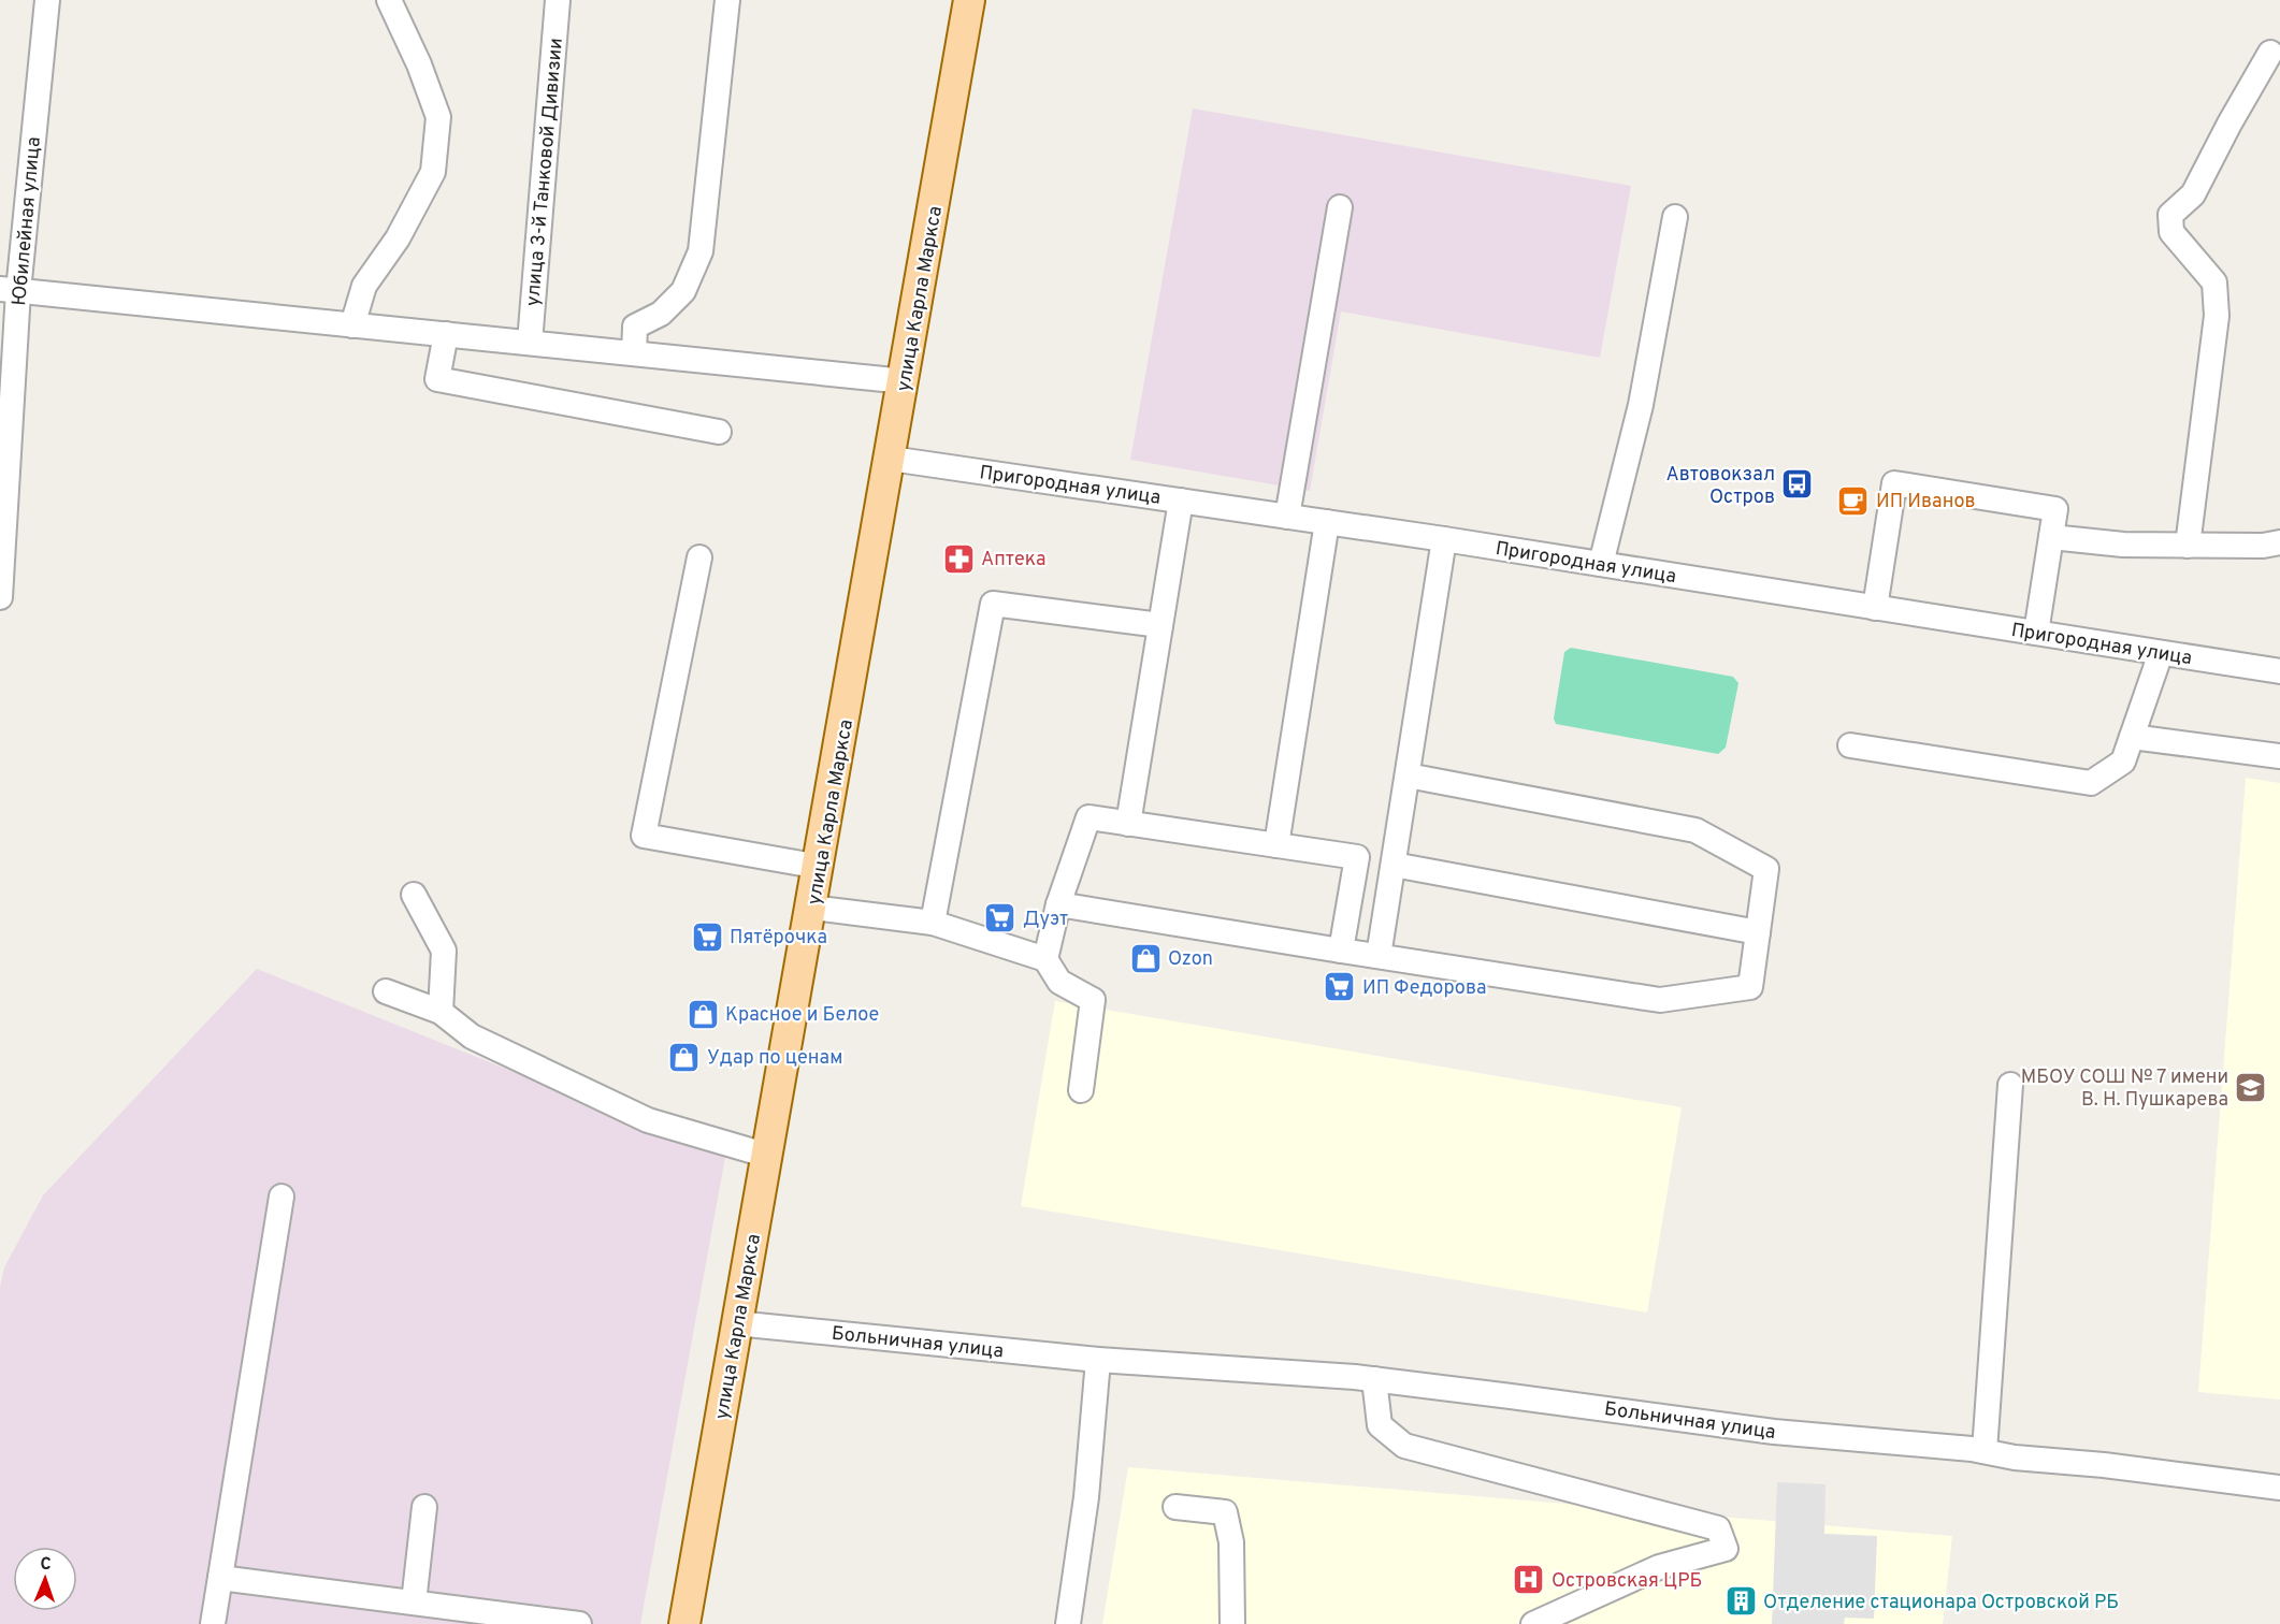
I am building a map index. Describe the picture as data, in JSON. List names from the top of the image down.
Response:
{
  "streets": {
    "main road": ["улица Карла Маркса"],
    "street": [
      "улица 3-й Танковой Дивизии",
      "Юбилейная улица",
      "Пригородная улица",
      "Больничная улица"
    ]
  },
  "crossings": [
    ["улица Карла Маркса", "Пригородная улица"],
    ["улица Карла Маркса", "Больничная улица"]
  ],
  "places": {
    "bus stop": ["Автовокзал Остров"],
    "cafe": ["ИП Иванов"],
    "pharmacy": ["Аптека"],
    "supermarket": ["Дуэт", "Пятёрочка", "ИП Федорова"],
    "shop": ["Ozon", "Красное и Белое", "Удар по ценам"],
    "school or university": ["МБОУ СОШ № 7 имени В. Н. Пушкарева"],
    "hospital": ["Островская ЦРБ"],
    "building": ["Отделение стационара Островской РБ"]
  },
  "north": "top"
}
